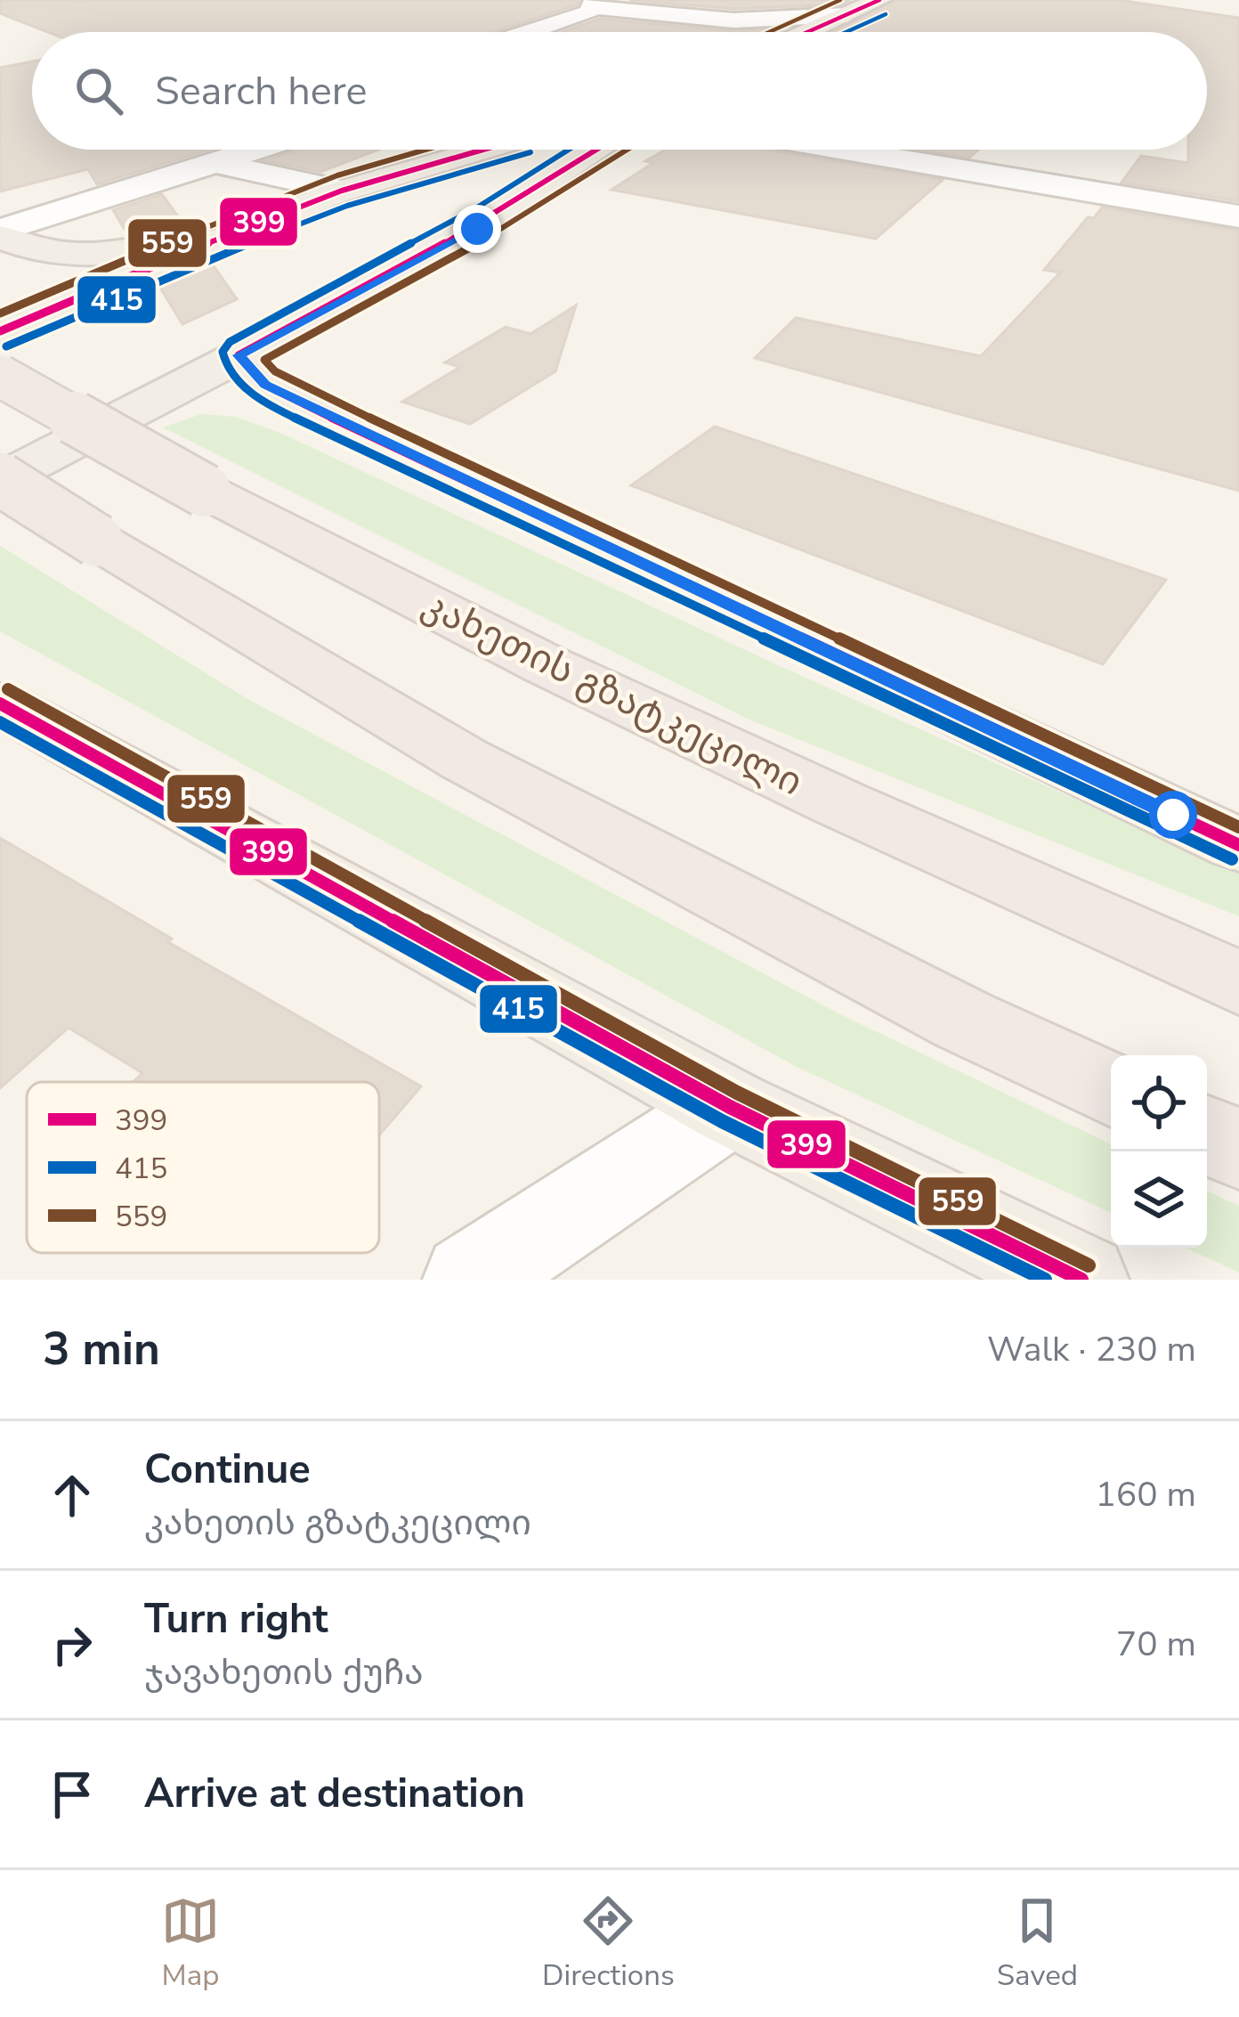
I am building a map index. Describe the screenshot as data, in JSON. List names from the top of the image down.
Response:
{
  "streets": {
    "highway": ["კახეთის გზატკეცილი"]
  },
  "lines": ["transit line 399", "transit line 559", "transit line 415"],
  "legend": ["399", "415", "559"],
  "page": {
    "search": "Search here",
    "heading": ["3 min", "Walk · 230 m"],
    "list": [
      ["Continue", "კახეთის გზატკეცილი", "160 m"],
      ["Turn right", "ჯავახეთის ქუჩა", "70 m"],
      "Arrive at destination"
    ],
    "nav": ["Map", "Directions", "Saved"]
  }
}
